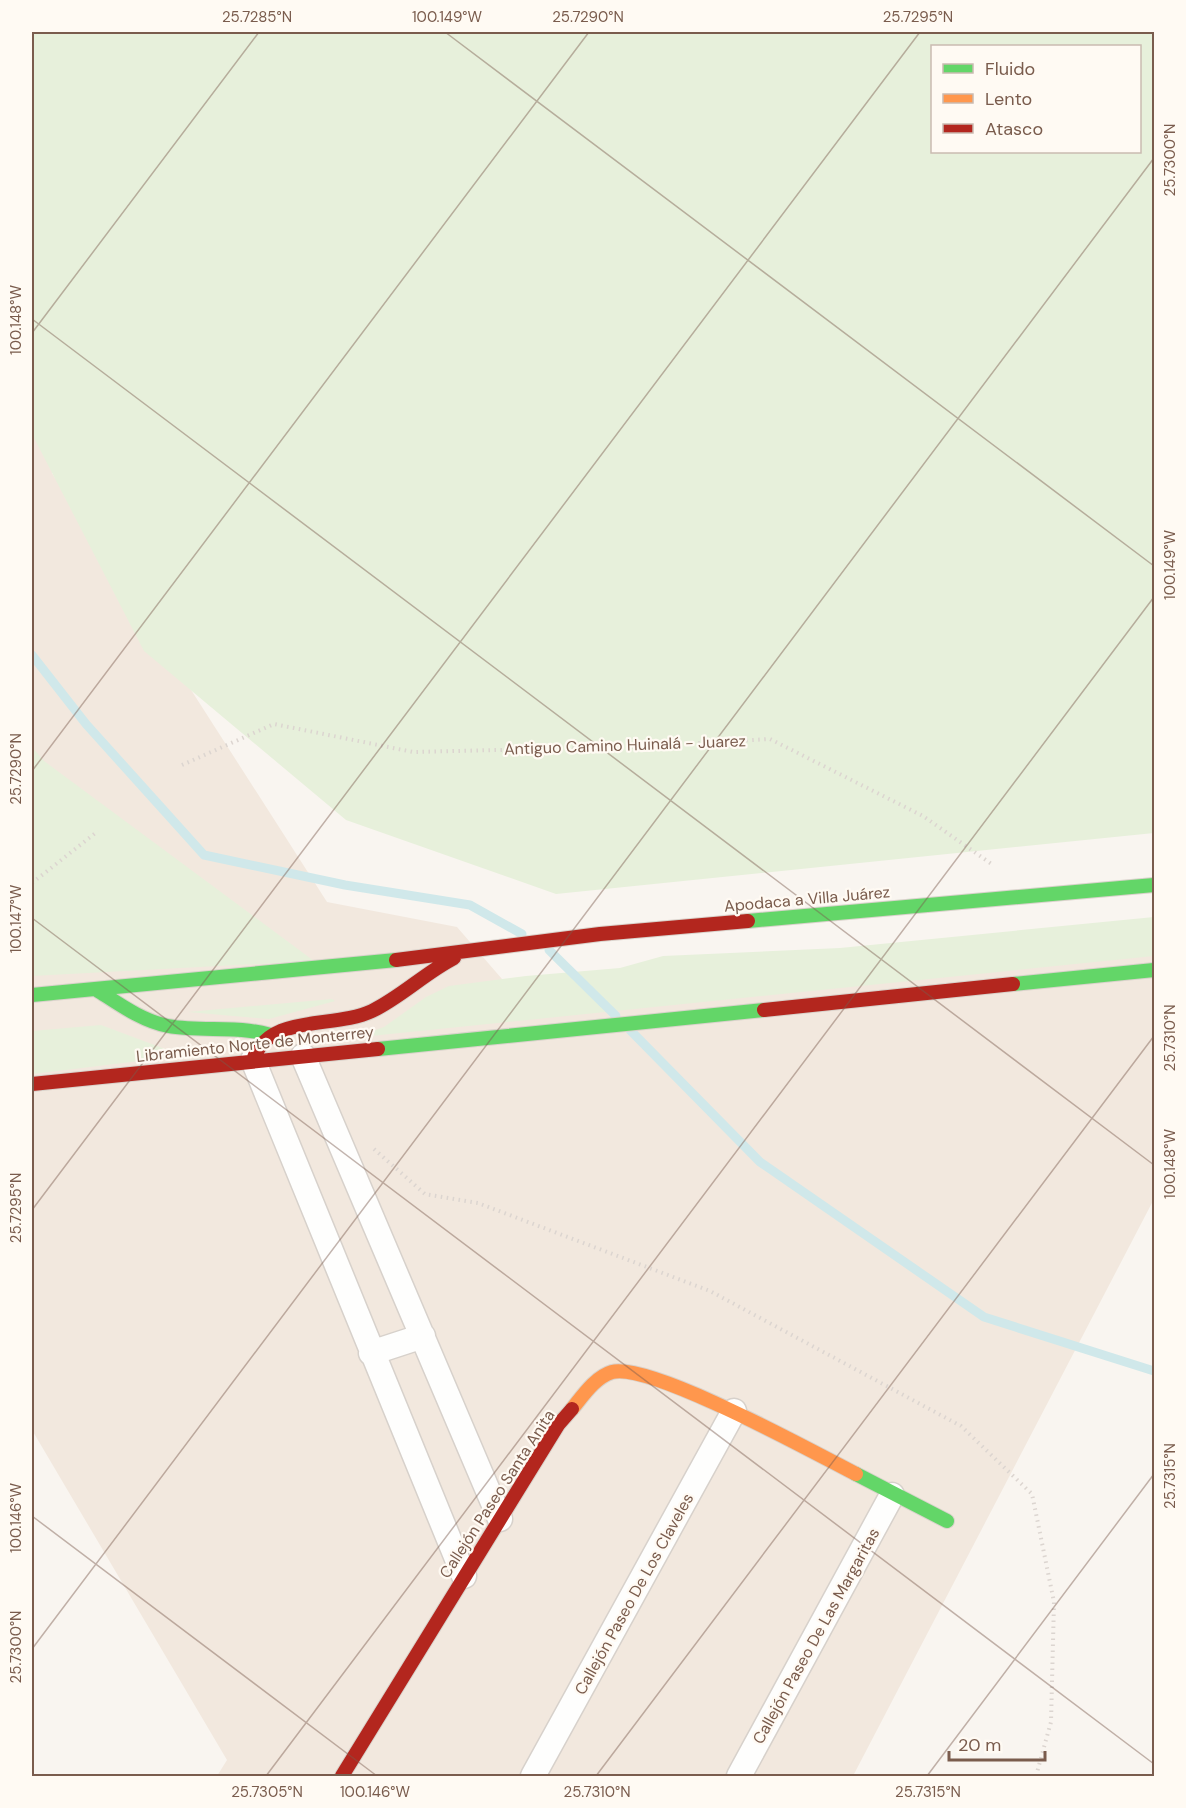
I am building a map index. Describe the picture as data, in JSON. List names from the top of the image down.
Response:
{
  "streets": {
    "main road": ["Apodaca a Villa Juárez", "Libramiento Norte de Monterrey", "Callejón Paseo Santa Anita"],
    "street": ["Callejón Paseo De Los Claveles", "Callejón Paseo De Las Margaritas"],
    "path": ["Antiguo Camino Huinalá - Juarez"]
  },
  "crossings": [
    ["Callejón Paseo Santa Anita", "Callejón Paseo De Los Claveles"],
    ["Callejón Paseo Santa Anita", "Callejón Paseo De Las Margaritas"]
  ],
  "legend": ["Fluido", "Lento", "Atasco"],
  "scale_bar": "20 m",
  "coordinates": [
    "25.7285°N",
    "100.149°W",
    "25.7290°N",
    "25.7295°N",
    "25.7300°N",
    "100.148°W",
    "100.147°W",
    "25.7310°N",
    "25.7315°N",
    "100.146°W",
    "25.7305°N"
  ]
}
